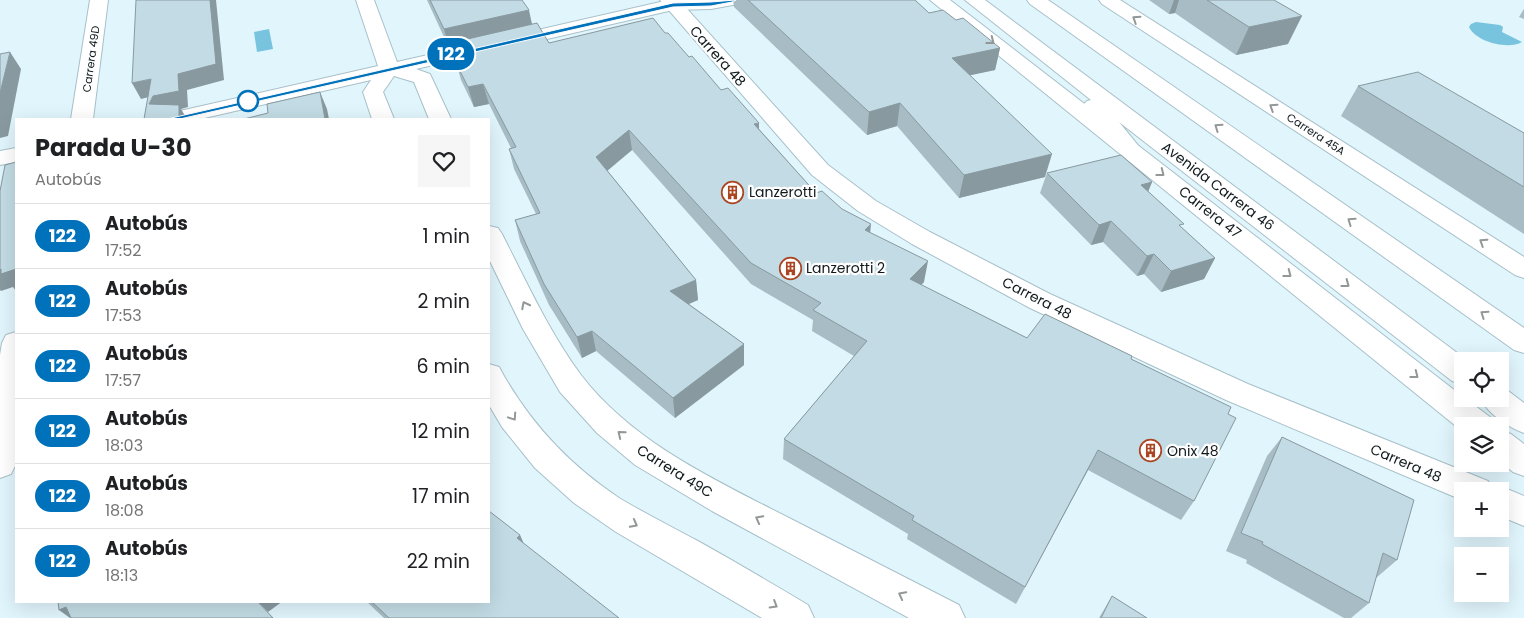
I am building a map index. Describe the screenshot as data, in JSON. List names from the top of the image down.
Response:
{
  "streets": {
    "street": [
      "Carrera 48",
      "Carrera 49D",
      "Carrera 45A",
      "Avenida Carrera 46",
      "Carrera 47",
      "Carrera 49C"
    ]
  },
  "places": {
    "building": ["Lanzerotti", "Lanzerotti 2", "Onix 48"]
  },
  "lines": ["bus line 122"],
  "page": {
    "on_map": "122",
    "heading": ["Parada U-30", "Autobús"],
    "list": [
      {
        "mark": "122",
        "name": "Autobús",
        "note": "17:52",
        "value": "1 min"
      },
      {
        "mark": "122",
        "name": "Autobús",
        "note": "17:53",
        "value": "2 min"
      },
      {
        "mark": "122",
        "name": "Autobús",
        "note": "17:57",
        "value": "6 min"
      },
      {
        "mark": "122",
        "name": "Autobús",
        "note": "18:03",
        "value": "12 min"
      },
      {
        "mark": "122",
        "name": "Autobús",
        "note": "18:08",
        "value": "17 min"
      },
      {
        "mark": "122",
        "name": "Autobús",
        "note": "18:13",
        "value": "22 min"
      }
    ],
    "map_buttons": ["+", "−"]
  }
}
